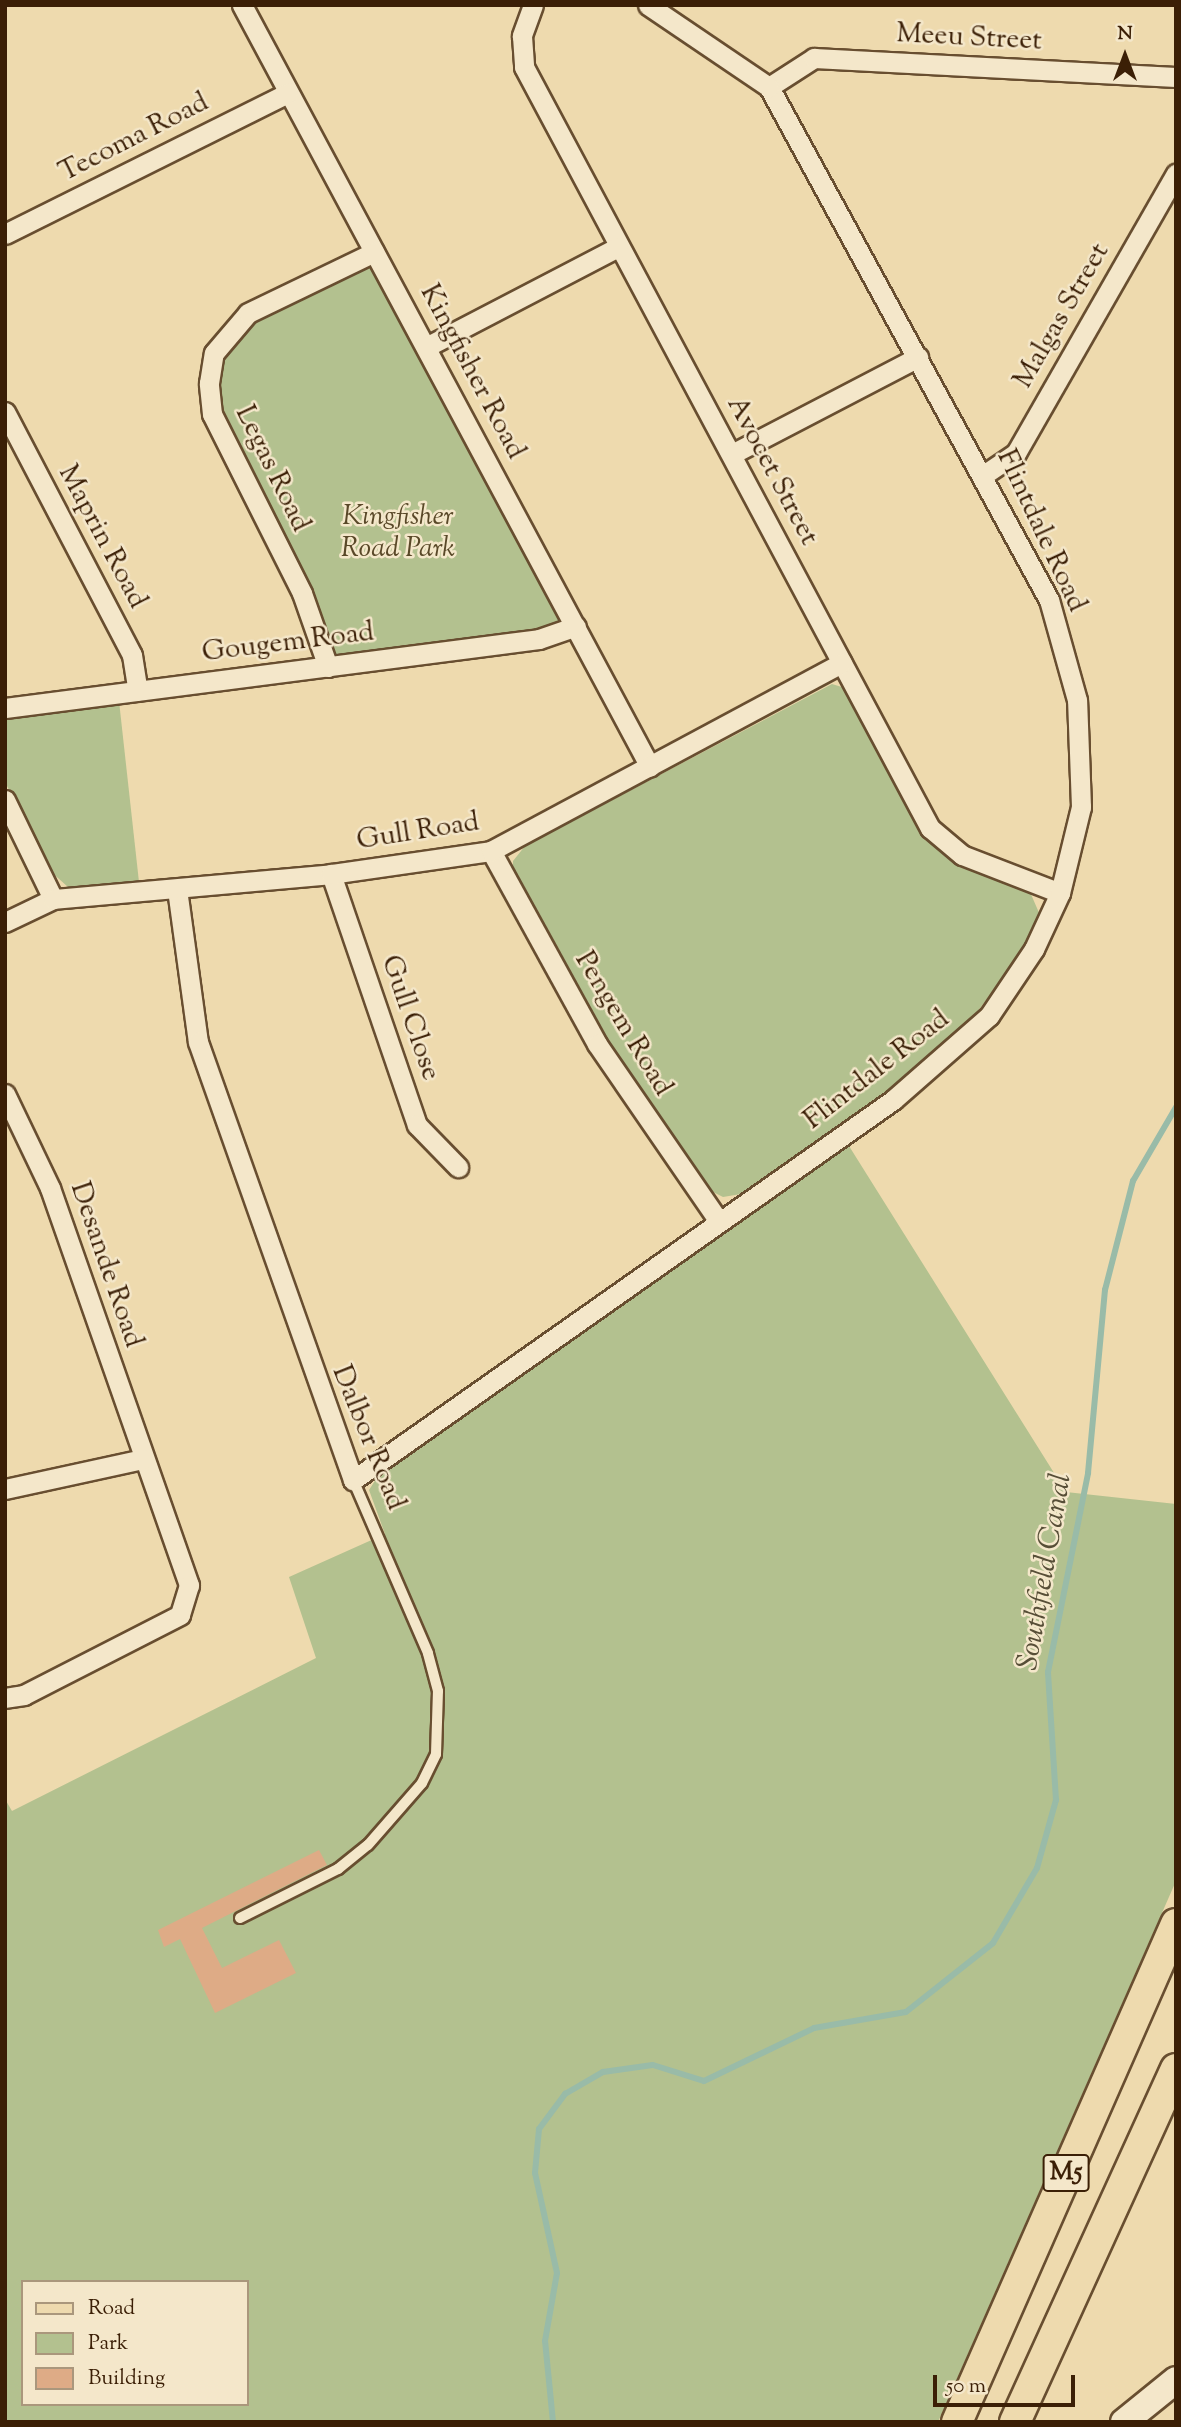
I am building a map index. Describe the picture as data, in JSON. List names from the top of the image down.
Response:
{
  "streets": {
    "main road": ["M5"],
    "street": [
      "Meeu Street",
      "Tecoma Road",
      "Malgas Street",
      "Kingfisher Road",
      "Legas Road",
      "Avocet Street",
      "Flintdale Road",
      "Maprin Road",
      "Gougem Road",
      "Gull Road",
      "Gull Close",
      "Pengem Road",
      "Desande Road",
      "Dalbor Road"
    ]
  },
  "crossings": [
    ["Meeu Street", "Flintdale Road"],
    ["Tecoma Road", "Kingfisher Road"],
    ["Malgas Street", "Flintdale Road"],
    ["Kingfisher Road", "Legas Road"],
    ["Kingfisher Road", "Gougem Road"],
    ["Kingfisher Road", "Gull Road"],
    ["Legas Road", "Gougem Road"],
    ["Avocet Street", "Flintdale Road"],
    ["Avocet Street", "Gull Road"],
    ["Flintdale Road", "Pengem Road"],
    ["Flintdale Road", "Dalbor Road"],
    ["Maprin Road", "Gougem Road"],
    ["Gull Road", "Gull Close"],
    ["Gull Road", "Pengem Road"],
    ["Gull Road", "Dalbor Road"]
  ],
  "water": ["Southfield Canal"],
  "parks": ["Kingfisher Road Park"],
  "legend": ["Road", "Park", "Building"],
  "scale_bar": "50 m",
  "north": "top"
}
